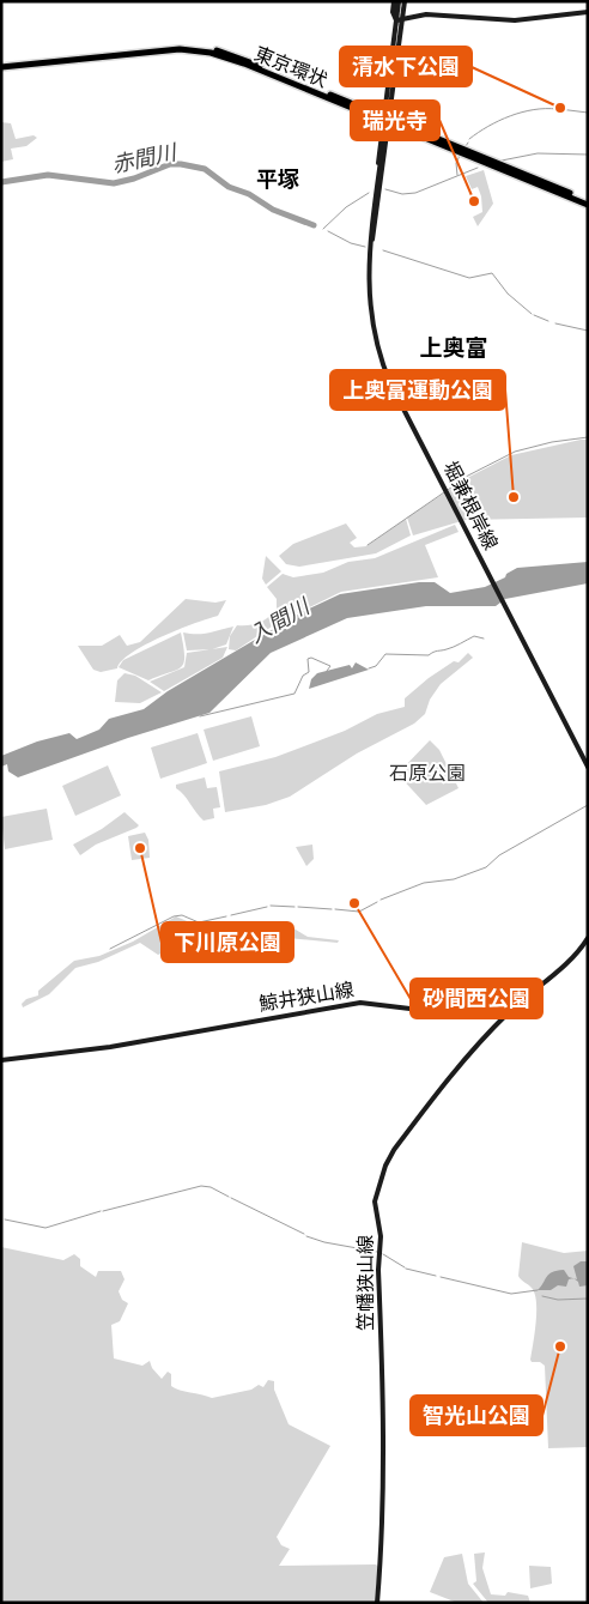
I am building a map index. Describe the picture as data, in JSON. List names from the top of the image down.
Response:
{
  "streets": {
    "highway": ["東京環状"],
    "main road": ["堀兼根岸線", "鯨井狭山線", "笠幡狭山線"]
  },
  "crossings": [
    ["東京環状", "堀兼根岸線"],
    ["鯨井狭山線", "笠幡狭山線"]
  ],
  "districts": ["平塚", "上奥富"],
  "water": ["赤間川", "入間川"],
  "parks": ["石原公園"],
  "places": [
    "清水下公園",
    "瑞光寺",
    "上奥富運動公園",
    "下川原公園",
    "砂間西公園",
    "智光山公園"
  ]
}
